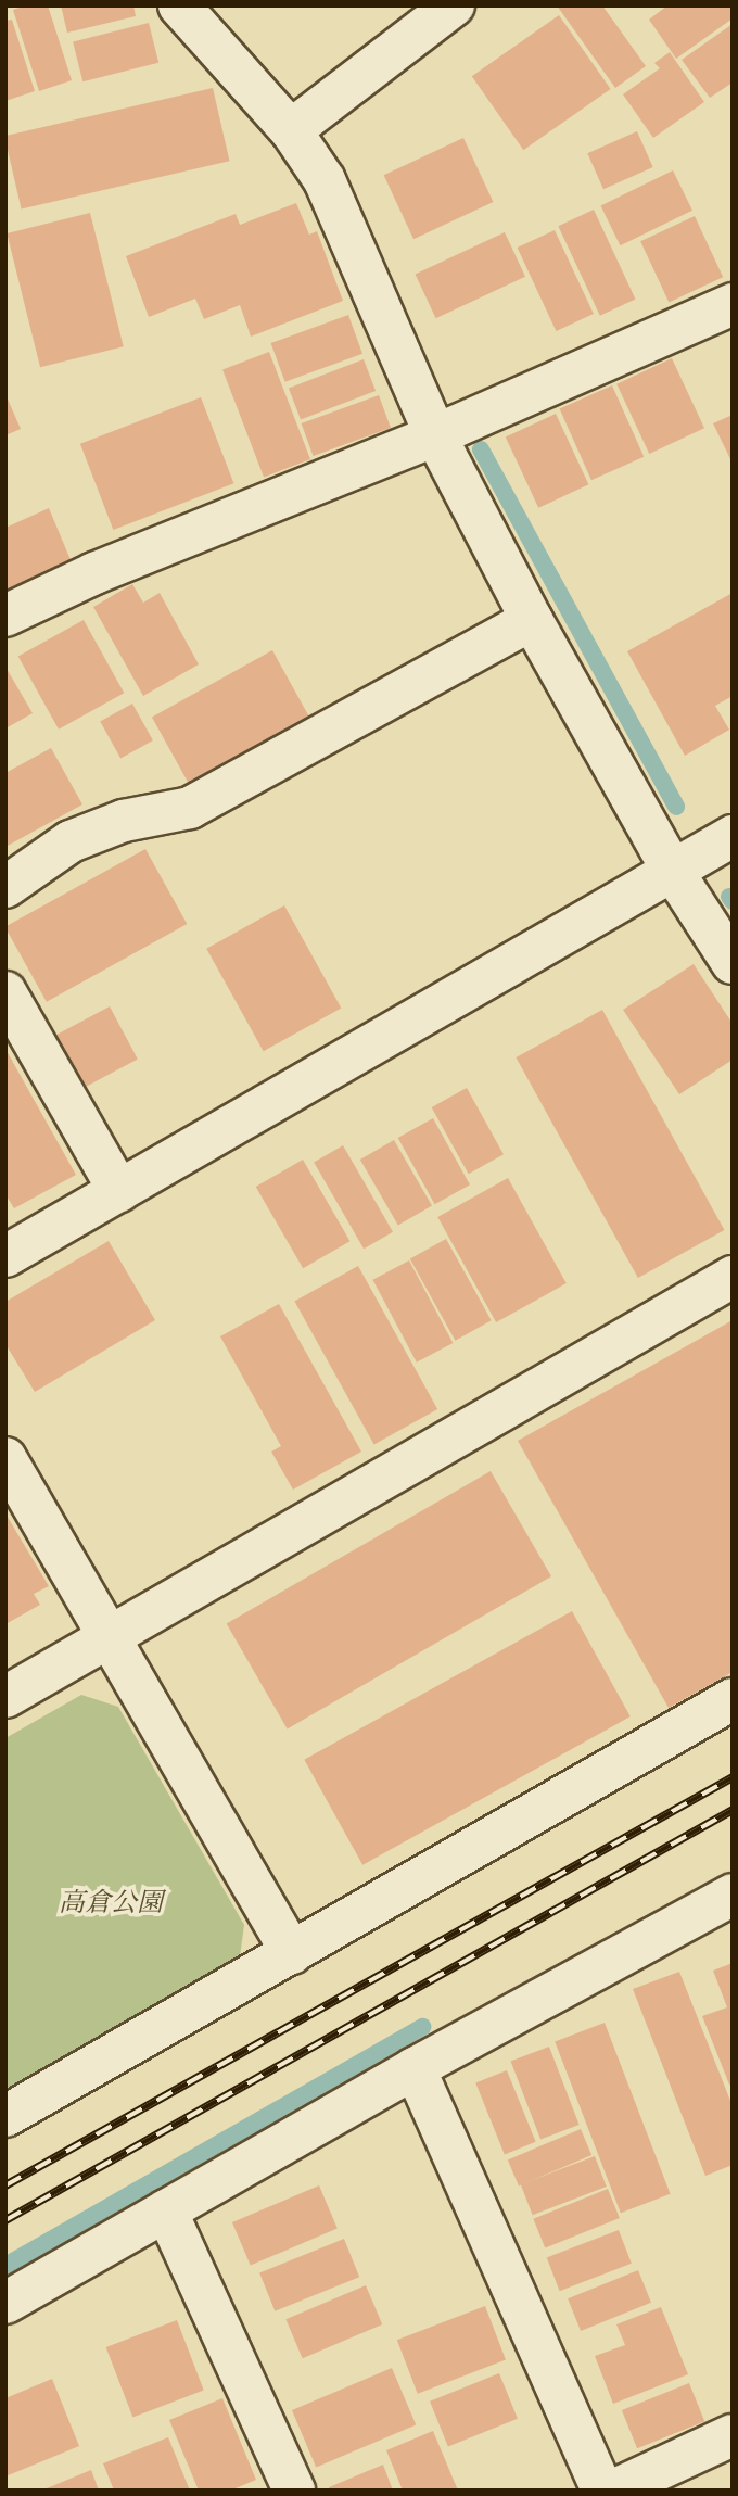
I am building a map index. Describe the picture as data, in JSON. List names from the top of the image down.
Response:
{
  "parks": ["高倉公園"]
}
